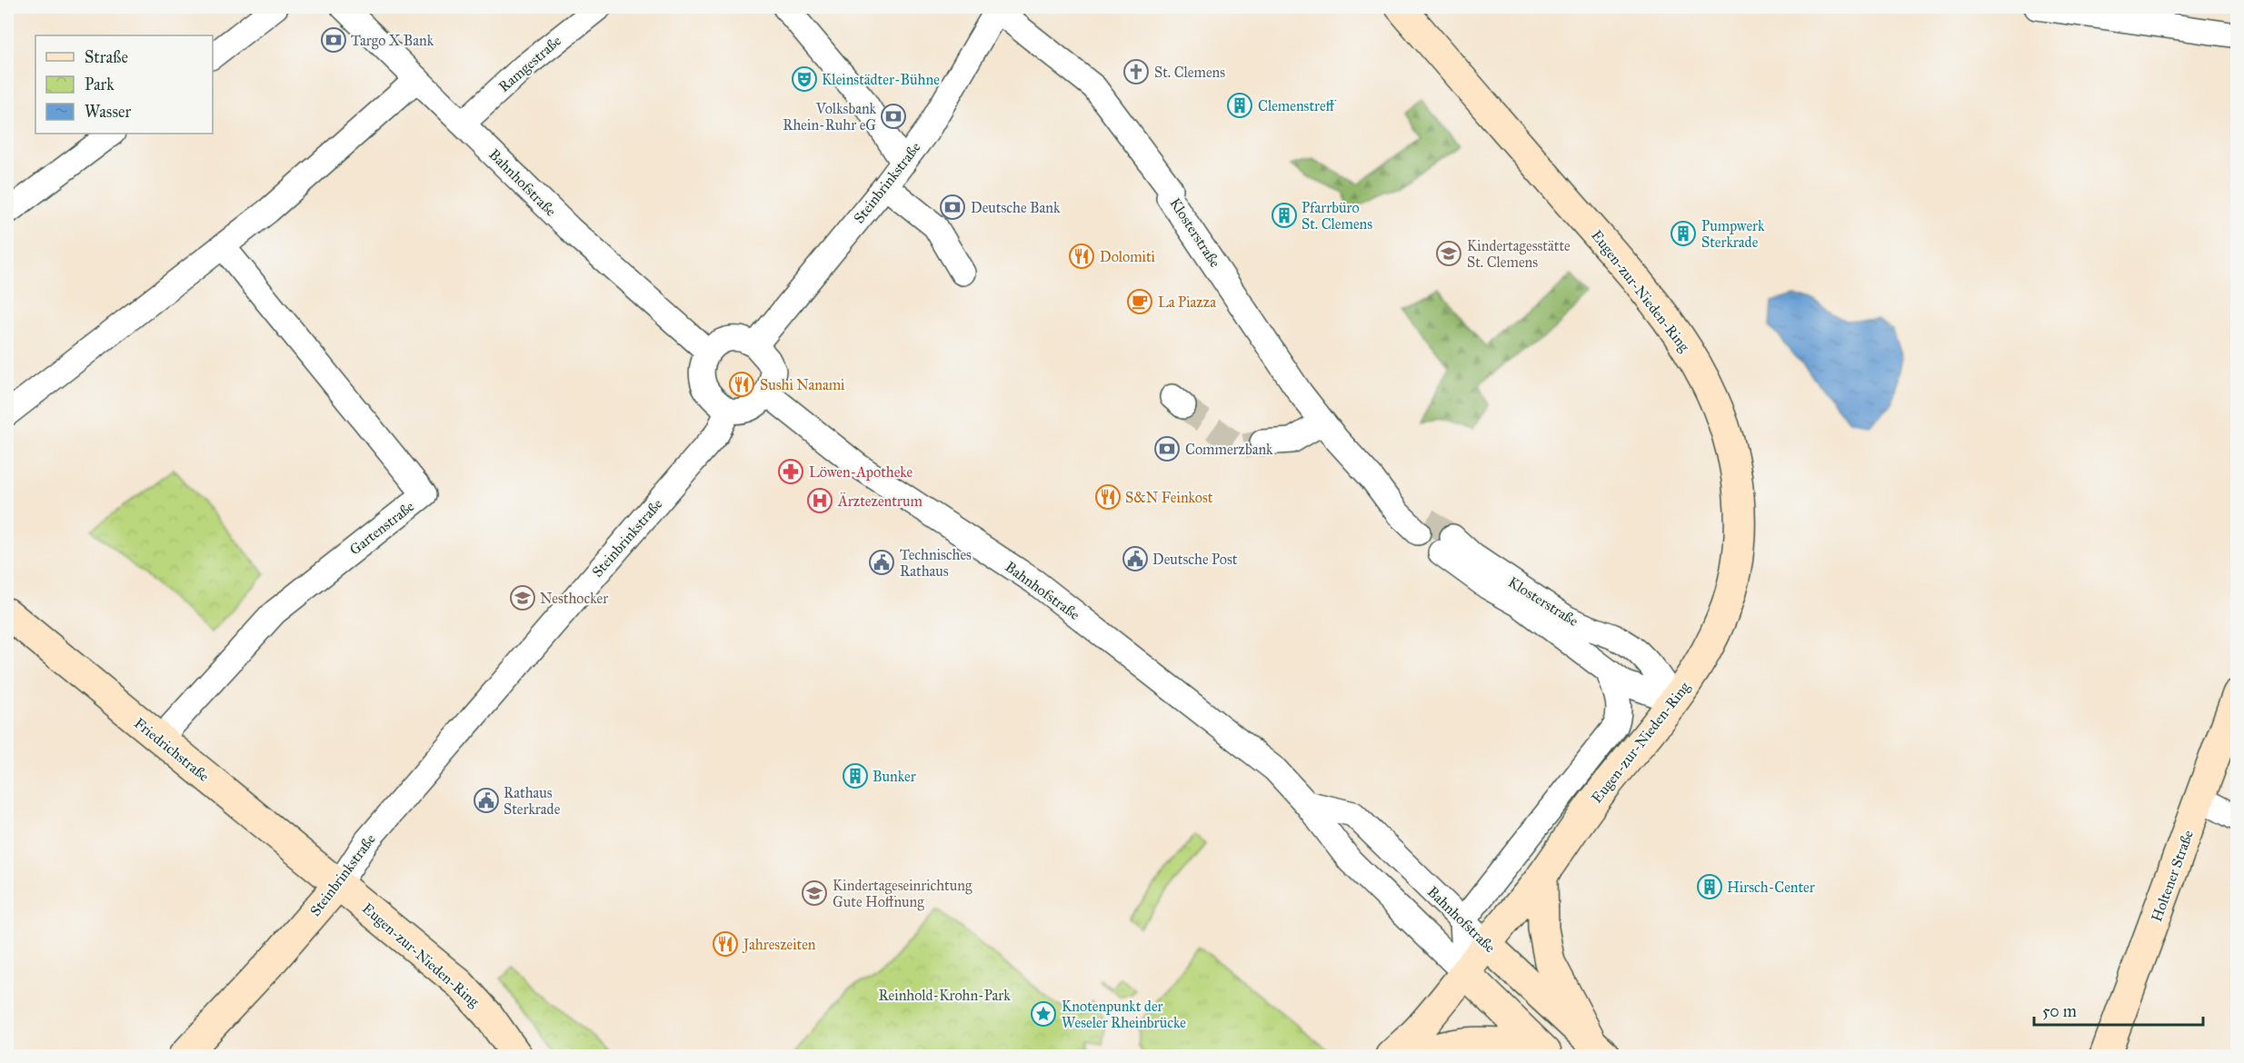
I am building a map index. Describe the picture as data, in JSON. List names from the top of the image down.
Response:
{
  "streets": {
    "main road": [
      "Bahnhofstraße",
      "Steinbrinkstraße",
      "Eugen-zur-Nieden-Ring",
      "Friedrichstraße",
      "Holtener Straße"
    ],
    "street": ["Ramgestraße", "Klosterstraße", "Gartenstraße"]
  },
  "crossings": [
    ["Ramgestraße", "Bahnhofstraße"],
    ["Bahnhofstraße", "Steinbrinkstraße"],
    ["Bahnhofstraße", "Eugen-zur-Nieden-Ring"],
    ["Steinbrinkstraße", "Klosterstraße"],
    ["Steinbrinkstraße", "Eugen-zur-Nieden-Ring"],
    ["Steinbrinkstraße", "Friedrichstraße"],
    ["Klosterstraße", "Eugen-zur-Nieden-Ring"],
    ["Eugen-zur-Nieden-Ring", "Friedrichstraße"],
    ["Gartenstraße", "Friedrichstraße"]
  ],
  "parks": ["Reinhold-Krohn-Park"],
  "places": {
    "bank": [
      "Targo X Bank",
      "Volksbank Rhein-Ruhr eG",
      "Deutsche Bank",
      "Commerzbank"
    ],
    "church": ["St. Clemens"],
    "theatre": ["Kleinstädter-Bühne"],
    "building": [
      "Clemenstreff",
      "Pfarrbüro St. Clemens",
      "Pumpwerk Sterkrade",
      "Bunker",
      "Hirsch-Center"
    ],
    "school or university": ["Kindertagesstätte St. Clemens", "Nesthocker", "Kindertageseinrichtung Gute Hoffnung"],
    "restaurant": [
      "Dolomiti",
      "Sushi Nanami",
      "S&N Feinkost",
      "Jahreszeiten"
    ],
    "cafe": ["La Piazza"],
    "pharmacy": ["Löwen-Apotheke"],
    "hospital": ["Ärztezentrum"],
    "public building": ["Deutsche Post", "Technisches Rathaus", "Rathaus Sterkrade"],
    "place": ["Knotenpunkt der Weseler Rheinbrücke"]
  },
  "legend": ["Straße", "Park", "Wasser"],
  "scale_bar": "50 m"
}
